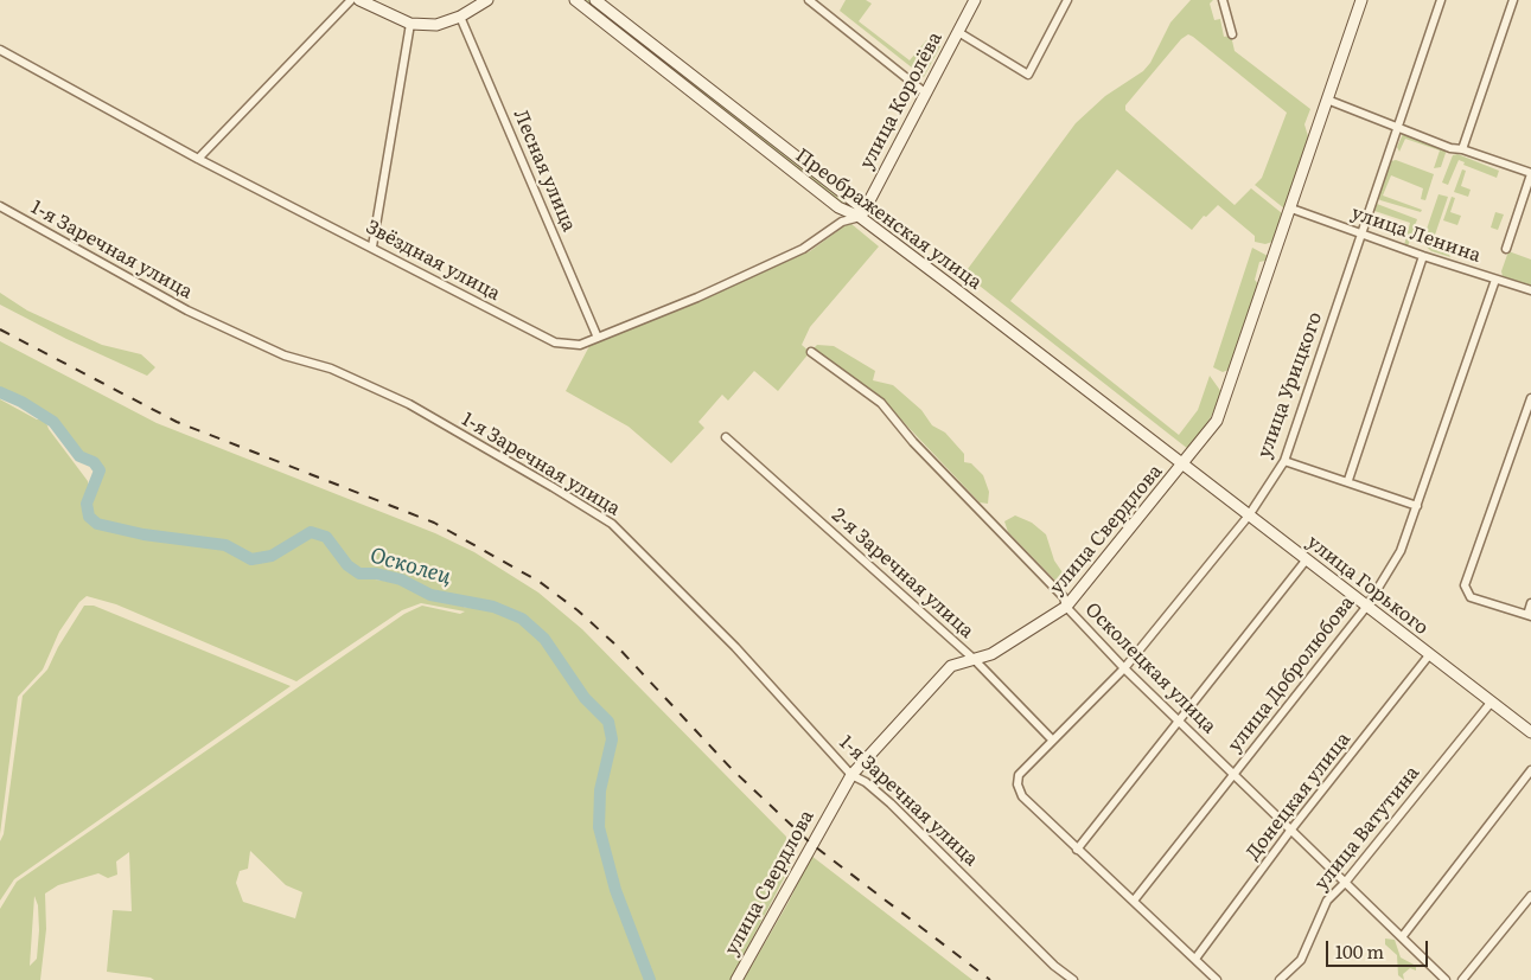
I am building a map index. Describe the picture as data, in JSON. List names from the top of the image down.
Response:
{
  "streets": {
    "main road": [
      "улица Королёва",
      "Преображенская улица",
      "улица Свердлова",
      "улица Горького"
    ],
    "street": [
      "Лесная улица",
      "улица Ленина",
      "1-я Заречная улица",
      "Звёздная улица",
      "улица Урицкого",
      "2-я Заречная улица",
      "Осколецкая улица",
      "улица Добролюбова",
      "Донецкая улица",
      "улица Ватутина"
    ]
  },
  "crossings": [
    ["улица Королёва", "Преображенская улица"],
    ["улица Королёва", "Звёздная улица"],
    ["Лесная улица", "Звёздная улица"],
    ["Преображенская улица", "Звёздная улица"],
    ["Преображенская улица", "улица Свердлова"],
    ["Преображенская улица", "улица Горького"],
    ["улица Ленина", "улица Урицкого"],
    ["улица Ленина", "улица Свердлова"],
    ["улица Ленина", "улица Добролюбова"],
    ["1-я Заречная улица", "улица Свердлова"],
    ["улица Урицкого", "2-я Заречная улица"],
    ["улица Урицкого", "улица Горького"],
    ["улица Урицкого", "Осколецкая улица"],
    ["улица Свердлова", "2-я Заречная улица"],
    ["улица Свердлова", "улица Горького"],
    ["улица Свердлова", "Осколецкая улица"],
    ["улица Горького", "улица Добролюбова"],
    ["улица Горького", "Донецкая улица"],
    ["улица Горького", "улица Ватутина"],
    ["Осколецкая улица", "улица Добролюбова"],
    ["Осколецкая улица", "Донецкая улица"],
    ["Осколецкая улица", "улица Ватутина"]
  ],
  "water": ["Осколец"],
  "scale_bar": "100 m"
}
